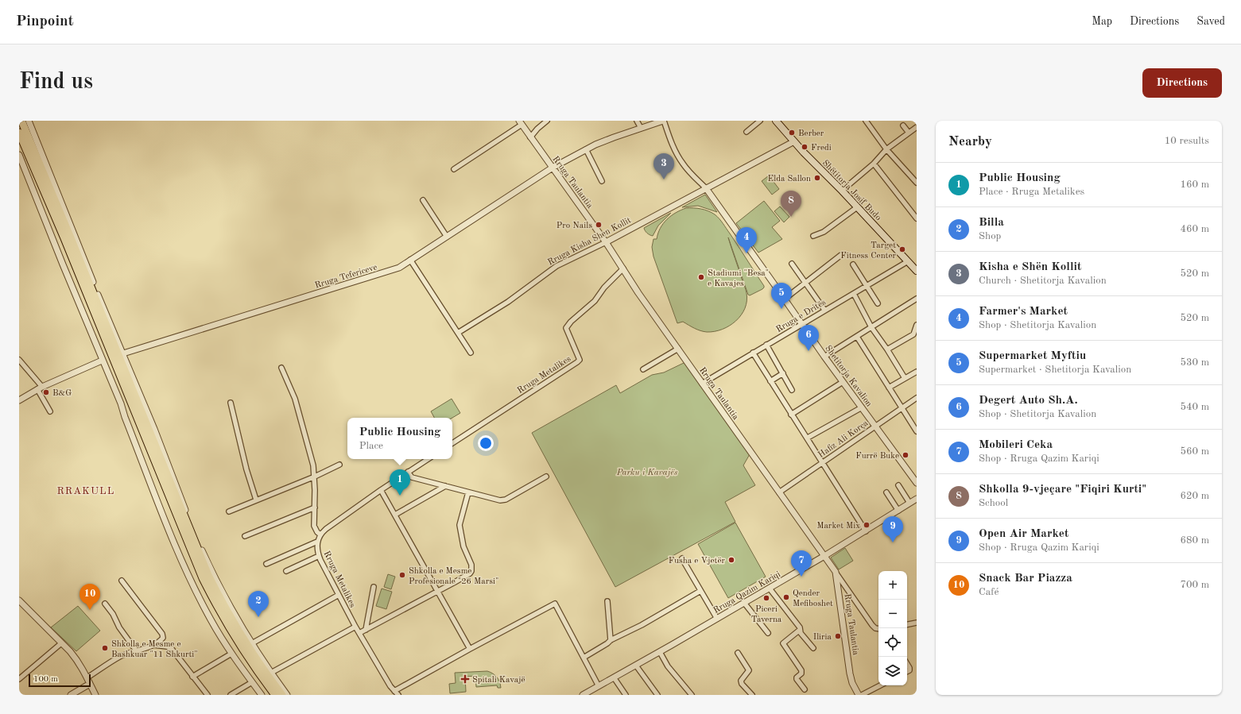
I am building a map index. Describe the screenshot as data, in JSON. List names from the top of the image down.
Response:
{
  "streets": {
    "main road": ["Shëtitorja Josif Budo"],
    "street": [
      "Rruga Taulantia",
      "Rruga Kisha Shen Kollit",
      "Rruga Tefericeve",
      "Rruga e Dritës",
      "Rruga Metalikes",
      "Shetitorja Kavalion",
      "Hafiz Ali Korça",
      "Rruga Qazim Kariqi"
    ]
  },
  "crossings": [
    ["Rruga Taulantia", "Rruga Kisha Shen Kollit"],
    ["Rruga Taulantia", "Rruga Tefericeve"],
    ["Rruga Taulantia", "Rruga e Dritës"],
    ["Rruga Taulantia", "Rruga Metalikes"],
    ["Rruga Taulantia", "Hafiz Ali Korça"],
    ["Rruga Taulantia", "Rruga Qazim Kariqi"],
    ["Shëtitorja Josif Budo", "Rruga Kisha Shen Kollit"],
    ["Shëtitorja Josif Budo", "Rruga e Dritës"],
    ["Rruga Kisha Shen Kollit", "Shetitorja Kavalion"],
    ["Rruga Tefericeve", "Shetitorja Kavalion"],
    ["Rruga e Dritës", "Shetitorja Kavalion"],
    ["Shetitorja Kavalion", "Hafiz Ali Korça"]
  ],
  "districts": ["RRAKULL"],
  "parks": ["Parku i Kavajës"],
  "places": {
    "other": [
      "Berber",
      "Fredi",
      "Elda Sallon",
      "Pro Nails",
      "Target Fitness Center",
      "Stadiumi \"Besa\" e Kavajes",
      "B&G",
      "Furrë Buke",
      "Market Mix",
      "Fusha e Vjetër",
      "Shkolla e Mesme Profesionale \"26 Marsi\"",
      "Qender Mefiboshet",
      "Piceri Taverna",
      "Iliria",
      "Shkolla e Mesme e Bashkuar \"11 Shkurti\""
    ],
    "health": ["Spitali Kavajë"]
  },
  "scale_bar": "100 m",
  "page": {
    "header": "Pinpoint",
    "nav": ["Map", "Directions", "Saved"],
    "buttons": "Directions",
    "title": "Find us",
    "heading": ["Nearby", "10 results"],
    "pins": [
      "3",
      "8",
      "4",
      "5",
      "6",
      "1",
      "9",
      "7",
      "10",
      "2"
    ],
    "list": [
      {
        "mark": "1",
        "name": "Public Housing",
        "note": "Place · Rruga Metalikes",
        "value": "160 m"
      },
      {
        "mark": "2",
        "name": "Billa",
        "note": "Shop",
        "value": "460 m"
      },
      {
        "mark": "3",
        "name": "Kisha e Shën Kollit",
        "note": "Church · Shetitorja Kavalion",
        "value": "520 m"
      },
      {
        "mark": "4",
        "name": "Farmer's Market",
        "note": "Shop · Shetitorja Kavalion",
        "value": "520 m"
      },
      {
        "mark": "5",
        "name": "Supermarket Myftiu",
        "note": "Supermarket · Shetitorja Kavalion",
        "value": "530 m"
      },
      {
        "mark": "6",
        "name": "Degert Auto Sh.A.",
        "note": "Shop · Shetitorja Kavalion",
        "value": "540 m"
      },
      {
        "mark": "7",
        "name": "Mobileri Ceka",
        "note": "Shop · Rruga Qazim Kariqi",
        "value": "560 m"
      },
      {
        "mark": "8",
        "name": "Shkolla 9-vjeçare \"Fiqiri Kurti\"",
        "note": "School",
        "value": "620 m"
      },
      {
        "mark": "9",
        "name": "Open Air Market",
        "note": "Shop · Rruga Qazim Kariqi",
        "value": "680 m"
      },
      {
        "mark": "10",
        "name": "Snack Bar Piazza",
        "note": "Café",
        "value": "700 m"
      }
    ],
    "popup": ["Public Housing", "Place"],
    "map_buttons": ["+", "−"],
    "scale": "100 m"
  }
}
